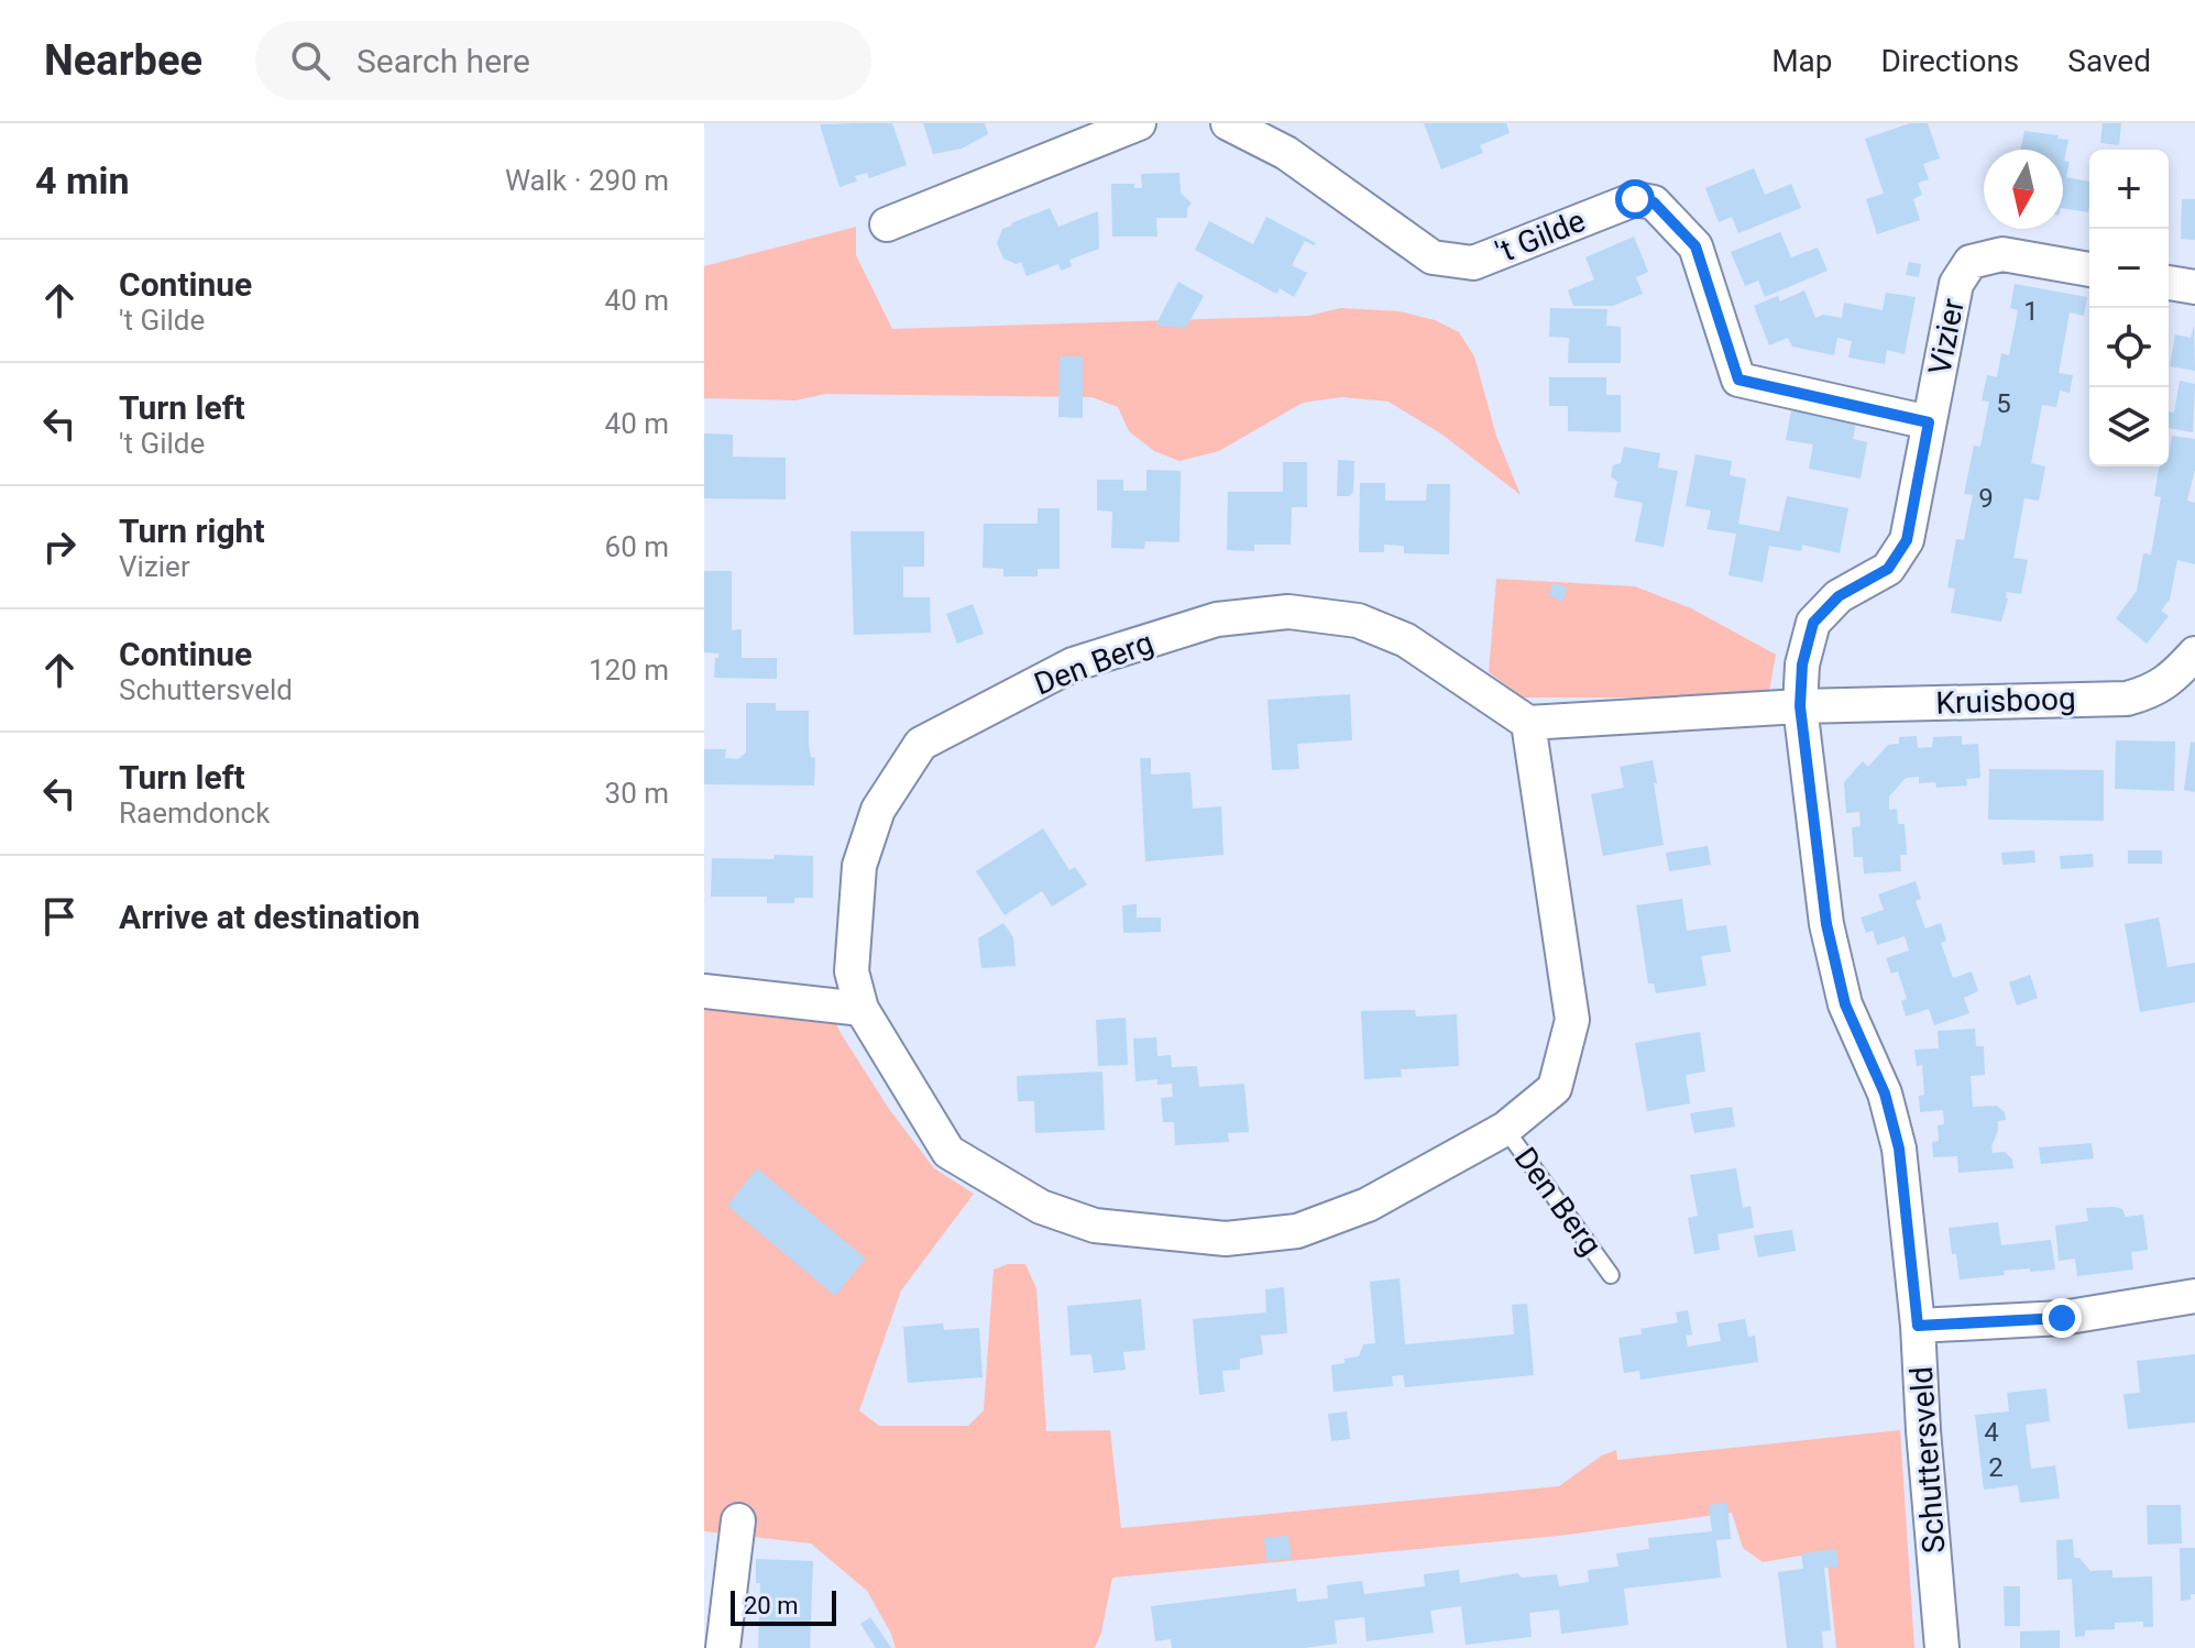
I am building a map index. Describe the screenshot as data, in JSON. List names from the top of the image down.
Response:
{
  "streets": {
    "street": [
      "'t Gilde",
      "Vizier",
      "Den Berg",
      "Kruisboog",
      "Schuttersveld"
    ]
  },
  "crossings": [
    ["'t Gilde", "Vizier"],
    ["Vizier", "Kruisboog"],
    ["Vizier", "Schuttersveld"],
    ["Kruisboog", "Schuttersveld"]
  ],
  "house_numbers": [
    "1",
    "5",
    "9",
    "4",
    "2"
  ],
  "scale_bar": "20 m",
  "north": "bottom",
  "page": {
    "header": "Nearbee",
    "search": "Search here",
    "nav": ["Map", "Directions", "Saved"],
    "heading": ["4 min", "Walk · 290 m"],
    "map_buttons": ["+", "−"],
    "list": [
      ["Continue", "'t Gilde", "40 m"],
      ["Turn left", "'t Gilde", "40 m"],
      ["Turn right", "Vizier", "60 m"],
      ["Continue", "Schuttersveld", "120 m"],
      ["Turn left", "Raemdonck", "30 m"],
      "Arrive at destination"
    ],
    "scale": "20 m"
  }
}
